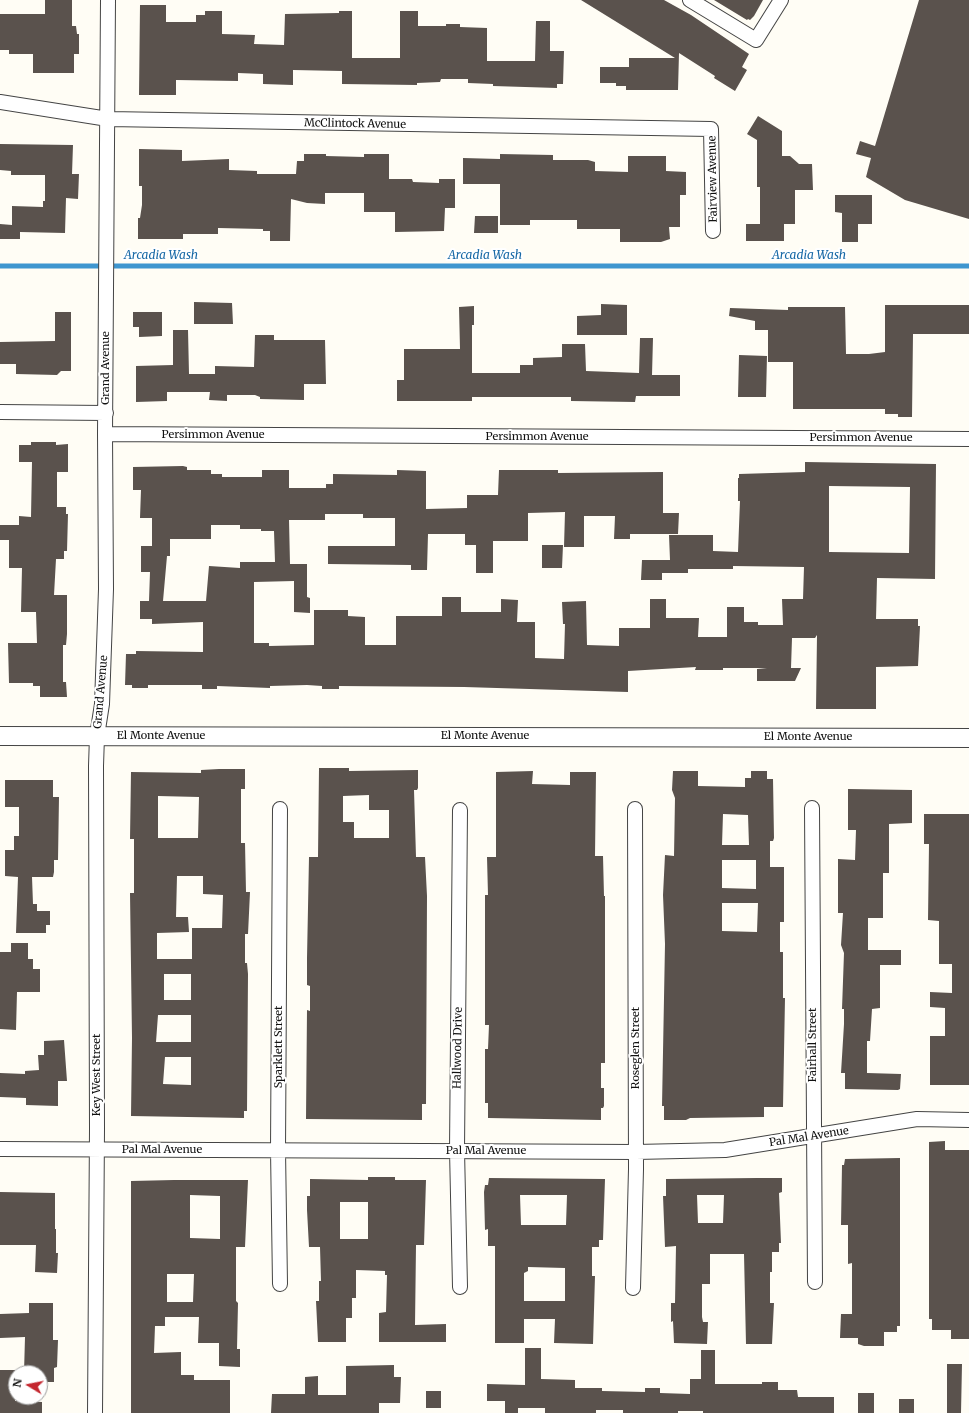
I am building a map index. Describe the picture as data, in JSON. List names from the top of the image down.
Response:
{
  "streets": {
    "street": [
      "McClintock Avenue",
      "Fairview Avenue",
      "Grand Avenue",
      "Persimmon Avenue",
      "El Monte Avenue",
      "Fairhall Street",
      "Sparklett Street",
      "Hallwood Drive",
      "Roseglen Street",
      "Key West Street",
      "Pal Mal Avenue"
    ]
  },
  "crossings": [
    ["McClintock Avenue", "Fairview Avenue"],
    ["McClintock Avenue", "Grand Avenue"],
    ["Grand Avenue", "Persimmon Avenue"],
    ["Grand Avenue", "El Monte Avenue"],
    ["Grand Avenue", "Key West Street"],
    ["El Monte Avenue", "Key West Street"],
    ["Fairhall Street", "Pal Mal Avenue"],
    ["Sparklett Street", "Pal Mal Avenue"],
    ["Hallwood Drive", "Pal Mal Avenue"],
    ["Roseglen Street", "Pal Mal Avenue"],
    ["Key West Street", "Pal Mal Avenue"]
  ],
  "water": ["Arcadia Wash"],
  "north": "left"
}
